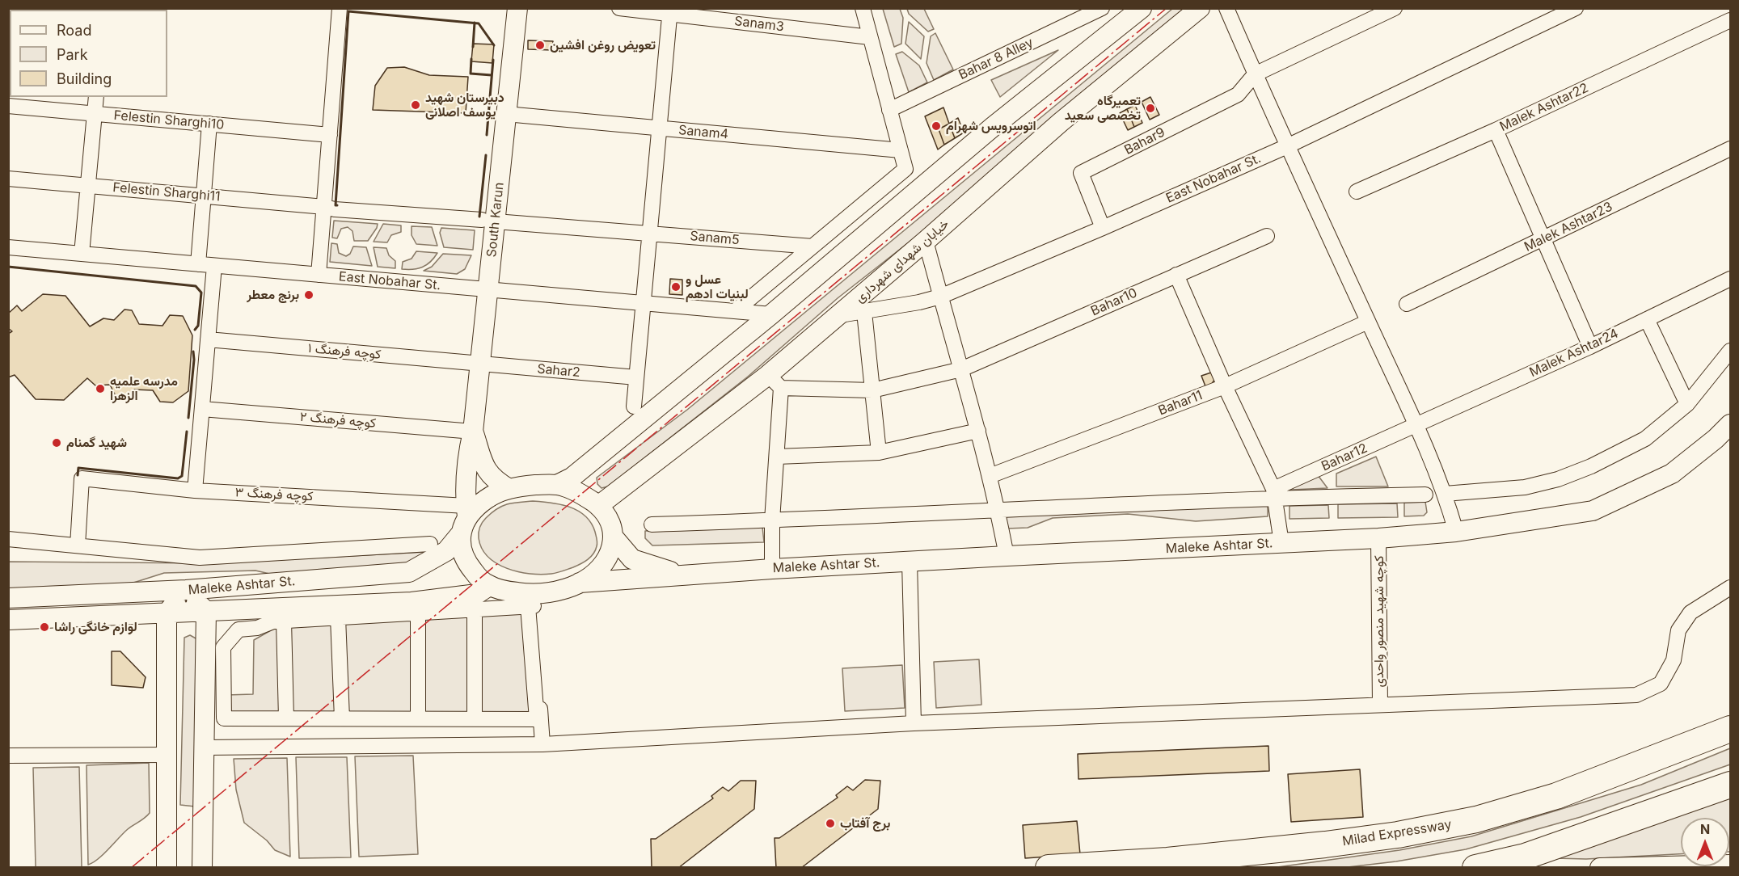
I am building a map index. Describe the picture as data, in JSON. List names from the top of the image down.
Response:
{
  "streets": {
    "highway": ["Milad Expressway"],
    "main road": ["South Karun", "خیابان شهدای شهرداری", "Maleke Ashtar St."],
    "street": [
      "Sanam3",
      "Bahar 8 Alley",
      "Malek Ashtar22",
      "Felestin Sharghi10",
      "Sanam4",
      "Bahar9",
      "East Nobahar St.",
      "Felestin Sharghi11",
      "Malek Ashtar23",
      "Sanam5",
      "Bahar10",
      "کوچه فرهنگ ۱",
      "Malek Ashtar24",
      "Sahar2",
      "Bahar11",
      "کوچه فرهنگ ۲",
      "Bahar12",
      "کوچه فرهنگ ۳",
      "کوچه شهید منصور واحدی"
    ]
  },
  "crossings": [
    ["Sanam4", "South Karun"],
    ["Bahar9", "East Nobahar St."],
    ["East Nobahar St.", "South Karun"],
    ["East Nobahar St.", "خیابان شهدای شهرداری"],
    ["Felestin Sharghi11", "South Karun"],
    ["Felestin Sharghi11", "Sanam5"],
    ["South Karun", "Sanam5"],
    ["South Karun", "خیابان شهدای شهرداری"],
    ["South Karun", "کوچه فرهنگ ۱"],
    ["South Karun", "Sahar2"],
    ["South Karun", "کوچه فرهنگ ۲"],
    ["South Karun", "کوچه فرهنگ ۳"],
    ["South Karun", "Maleke Ashtar St."],
    ["خیابان شهدای شهرداری", "Bahar10"],
    ["خیابان شهدای شهرداری", "کوچه فرهنگ ۳"],
    ["خیابان شهدای شهرداری", "Maleke Ashtar St."],
    ["کوچه فرهنگ ۱", "Sahar2"],
    ["Malek Ashtar24", "Bahar12"],
    ["کوچه فرهنگ ۳", "Maleke Ashtar St."],
    ["Maleke Ashtar St.", "کوچه شهید منصور واحدی"]
  ],
  "places": [
    "تعویض روغن افشین",
    "دبیرستان شهید یوسف اصلانی",
    "تعمیرگاه تخصصی سعید",
    "اتوسرویس شهرام",
    "عسل و لبنیات ادهم",
    "برنج معطر",
    "مدرسه علمیه الزهرا",
    "شهید گمنام",
    "لوازم خانگی راشا",
    "برج آفتاب"
  ],
  "legend": ["Road", "Park", "Building"],
  "north": "top"
}
